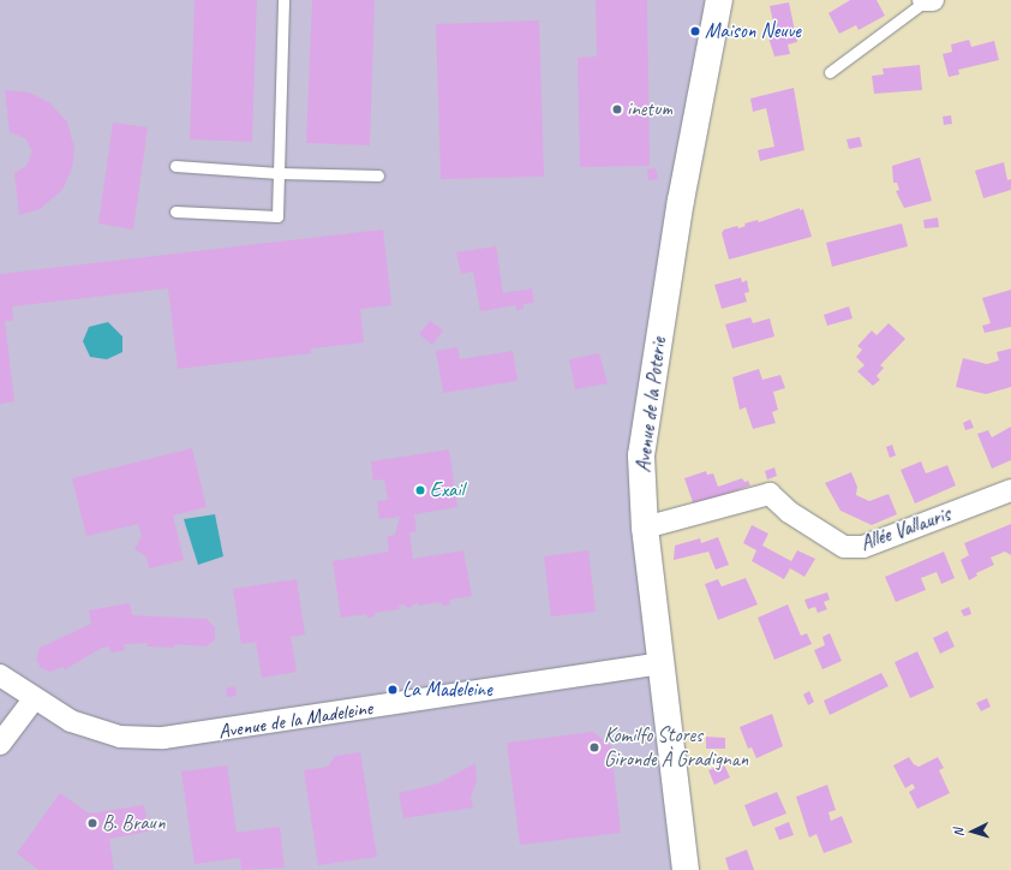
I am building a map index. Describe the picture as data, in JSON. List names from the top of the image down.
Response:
{
  "streets": {
    "street": ["Avenue de la Poterie", "Allée Vallauris", "Avenue de la Madeleine"]
  },
  "crossings": [
    ["Avenue de la Poterie", "Allée Vallauris"],
    ["Avenue de la Poterie", "Avenue de la Madeleine"]
  ],
  "places": [
    "Maison Neuve",
    "inetum",
    "Exail",
    "La Madeleine",
    "Komilfo Stores Gironde À Gradignan",
    "B. Braun"
  ],
  "north": "left"
}
